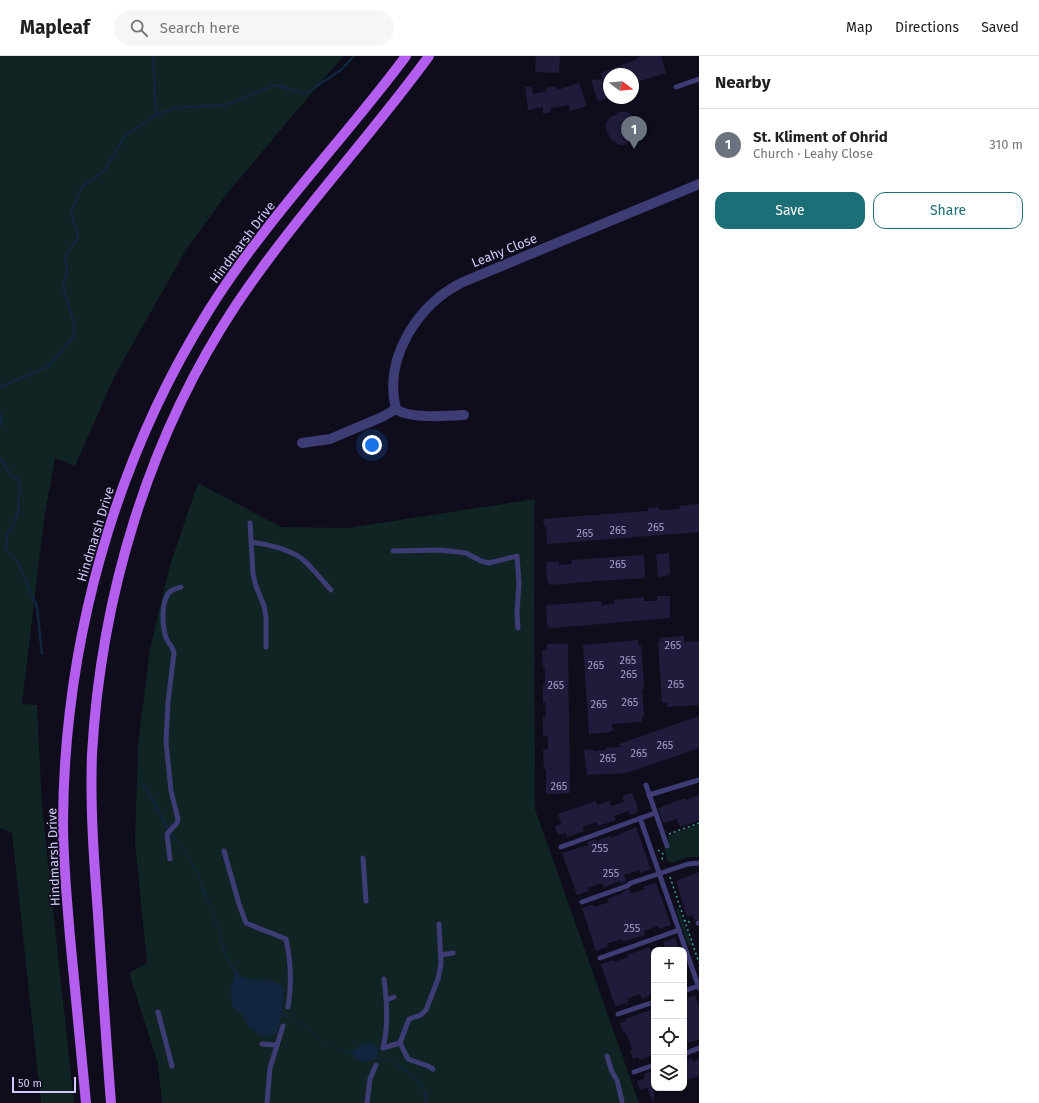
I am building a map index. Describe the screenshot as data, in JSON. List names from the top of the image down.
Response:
{
  "streets": {
    "main road": ["Hindmarsh Drive"],
    "street": ["Leahy Close"]
  },
  "house_numbers": [
    "265",
    "265",
    "265",
    "265",
    "265",
    "265",
    "265",
    "265",
    "265",
    "265",
    "265",
    "265",
    "265",
    "265",
    "265",
    "265",
    "255",
    "255",
    "255"
  ],
  "scale_bar": "50 m",
  "north": "right",
  "page": {
    "header": "Mapleaf",
    "search": "Search here",
    "nav": ["Map", "Directions", "Saved"],
    "heading": "Nearby",
    "list": [
      {
        "mark": "1",
        "name": "St. Kliment of Ohrid",
        "note": "Church · Leahy Close",
        "value": "310 m"
      }
    ],
    "pins": "1",
    "buttons": ["Save", "Share"],
    "map_buttons": ["+", "−"],
    "scale": "50 m"
  }
}
